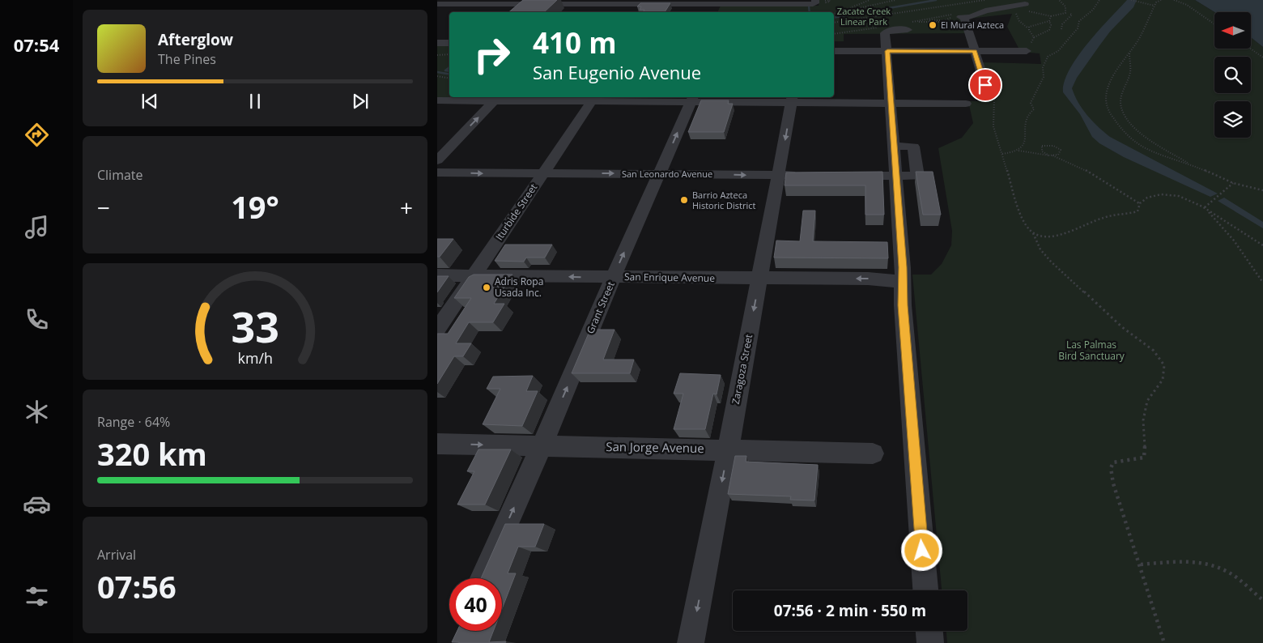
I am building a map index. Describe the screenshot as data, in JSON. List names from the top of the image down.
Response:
{
  "streets": {
    "street": [
      "San Leonardo Avenue",
      "Iturbide Street",
      "San Enrique Avenue",
      "Grant Street",
      "Zaragoza Street",
      "San Jorge Avenue"
    ]
  },
  "crossings": [
    ["San Leonardo Avenue", "Iturbide Street"],
    ["San Leonardo Avenue", "Grant Street"],
    ["San Leonardo Avenue", "Zaragoza Street"],
    ["Iturbide Street", "San Enrique Avenue"],
    ["San Enrique Avenue", "Grant Street"],
    ["San Enrique Avenue", "Zaragoza Street"],
    ["Grant Street", "San Jorge Avenue"],
    ["Zaragoza Street", "San Jorge Avenue"]
  ],
  "one_way": ["San Enrique Avenue", "Grant Street"],
  "parks": ["Zacate Creek Linear Park", "Las Palmas Bird Sanctuary"],
  "places": ["El Mural Azteca", "Barrio Azteca Historic District", "Adris Ropa Usada Inc."],
  "north": "left",
  "page": {
    "tabs": "07:54",
    "turn": ["410 m", "San Eugenio Avenue"],
    "song": ["Afterglow", "The Pines"],
    "tile": [
      "Climate",
      ["Range · 64%", "320 km"],
      ["Arrival", "07:56"]
    ],
    "heat": ["−", "19°", "+"],
    "limit": "40",
    "trip": "07:56 · 2 min · 550 m",
    "gauge": ["33", "km/h"]
  }
}
